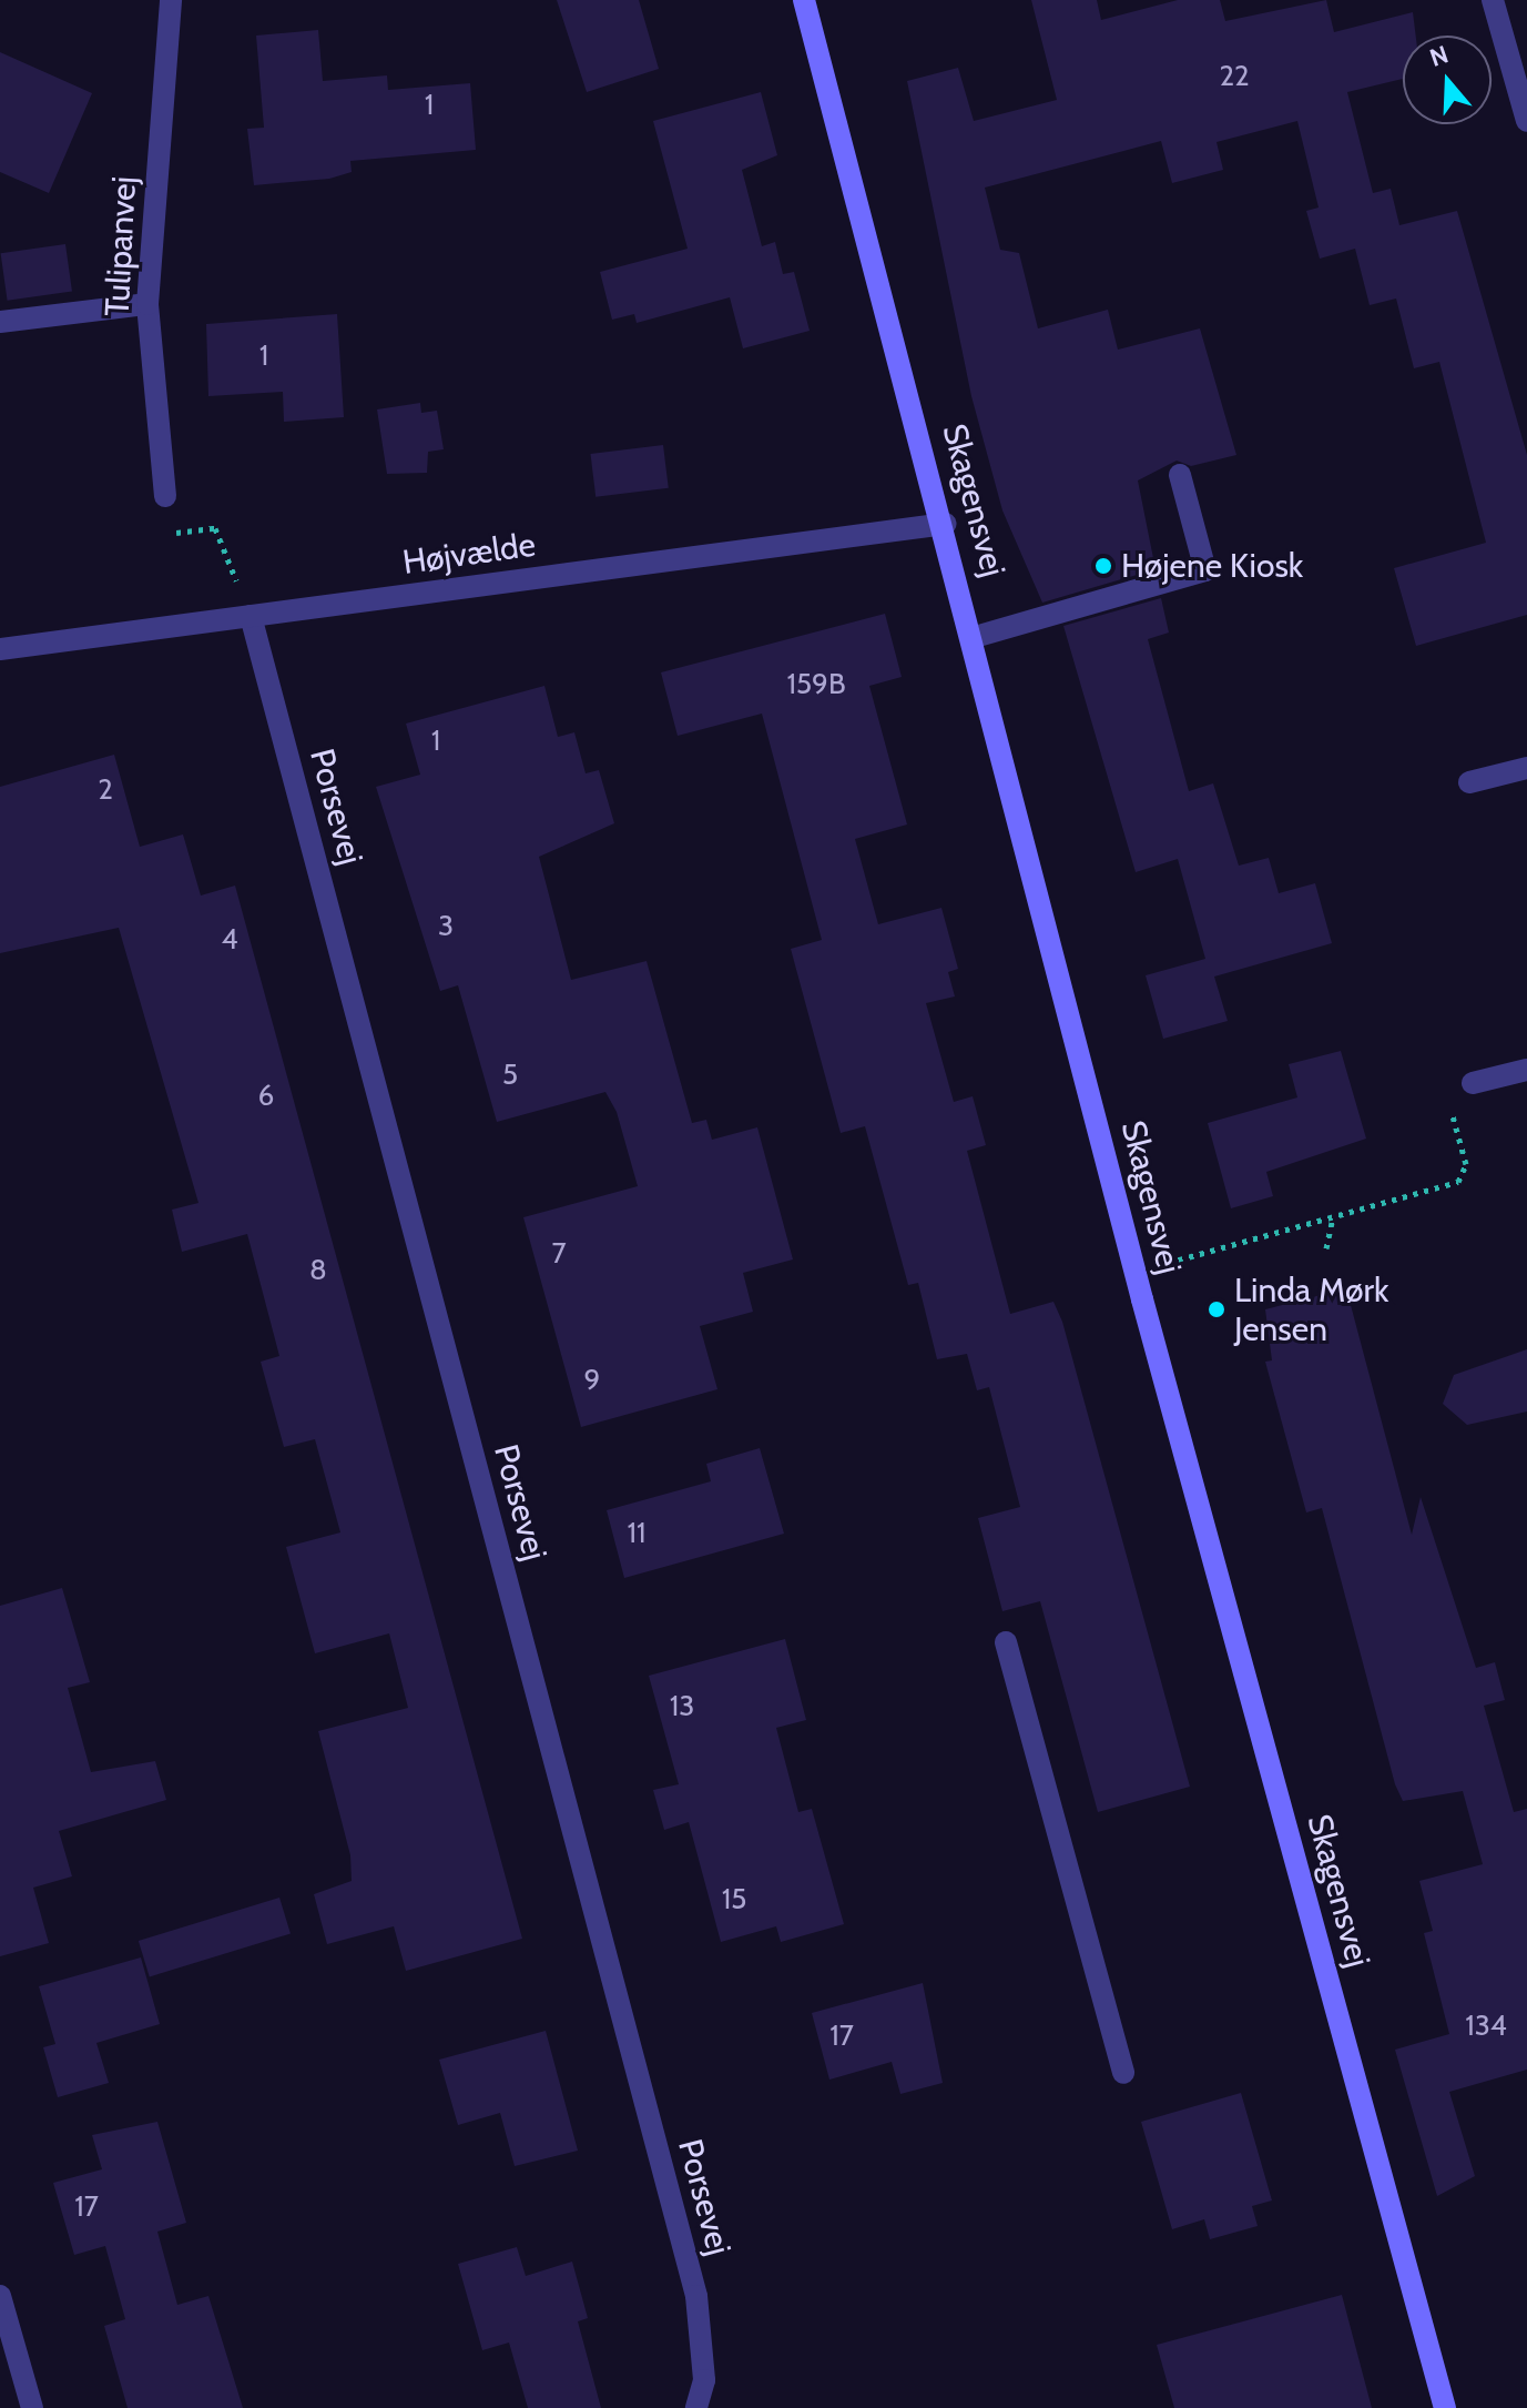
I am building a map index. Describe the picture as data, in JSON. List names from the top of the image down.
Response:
{
  "streets": {
    "street": [
      "Tulipanvej",
      "Skagensvej",
      "Højvælde",
      "Porsevej"
    ]
  },
  "crossings": [
    ["Skagensvej", "Højvælde"],
    ["Højvælde", "Porsevej"]
  ],
  "places": ["Højene Kiosk", "Linda Mørk Jensen"],
  "house_numbers": [
    "22",
    "1",
    "1",
    "159B",
    "1",
    "2",
    "3",
    "4",
    "5",
    "6",
    "7",
    "8",
    "9",
    "11",
    "13",
    "15",
    "134",
    "17",
    "17"
  ],
  "north": "top"
}
